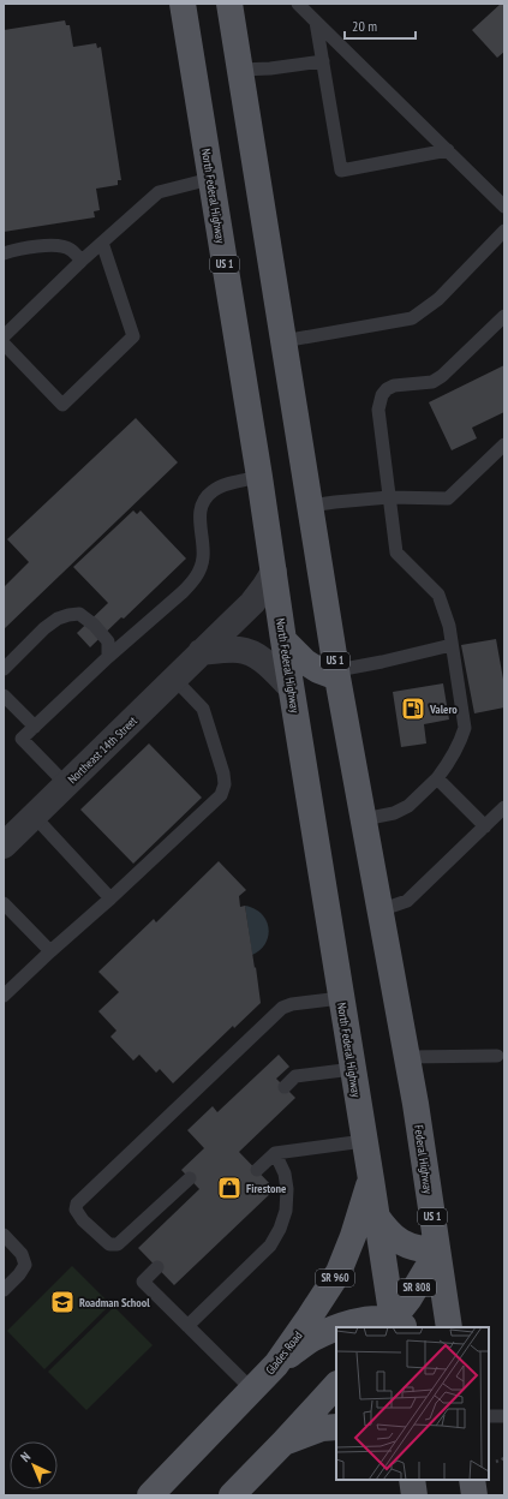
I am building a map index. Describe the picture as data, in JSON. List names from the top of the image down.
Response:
{
  "streets": {
    "main road": [
      "North Federal Highway",
      "US 1",
      "Federal Highway",
      "SR 960",
      "SR 808",
      "Glades Road"
    ],
    "street": ["Northeast 14th Street"]
  },
  "crossings": [
    ["North Federal Highway", "Northeast 14th Street"],
    ["North Federal Highway", "SR 808"],
    ["North Federal Highway", "Glades Road"],
    ["US 1", "Federal Highway"],
    ["Federal Highway", "SR 808"]
  ],
  "places": {
    "fuel station": ["Valero"],
    "shop": ["Firestone"],
    "school or university": ["Roadman School"]
  },
  "scale_bar": "20 m",
  "north": "top left"
}
